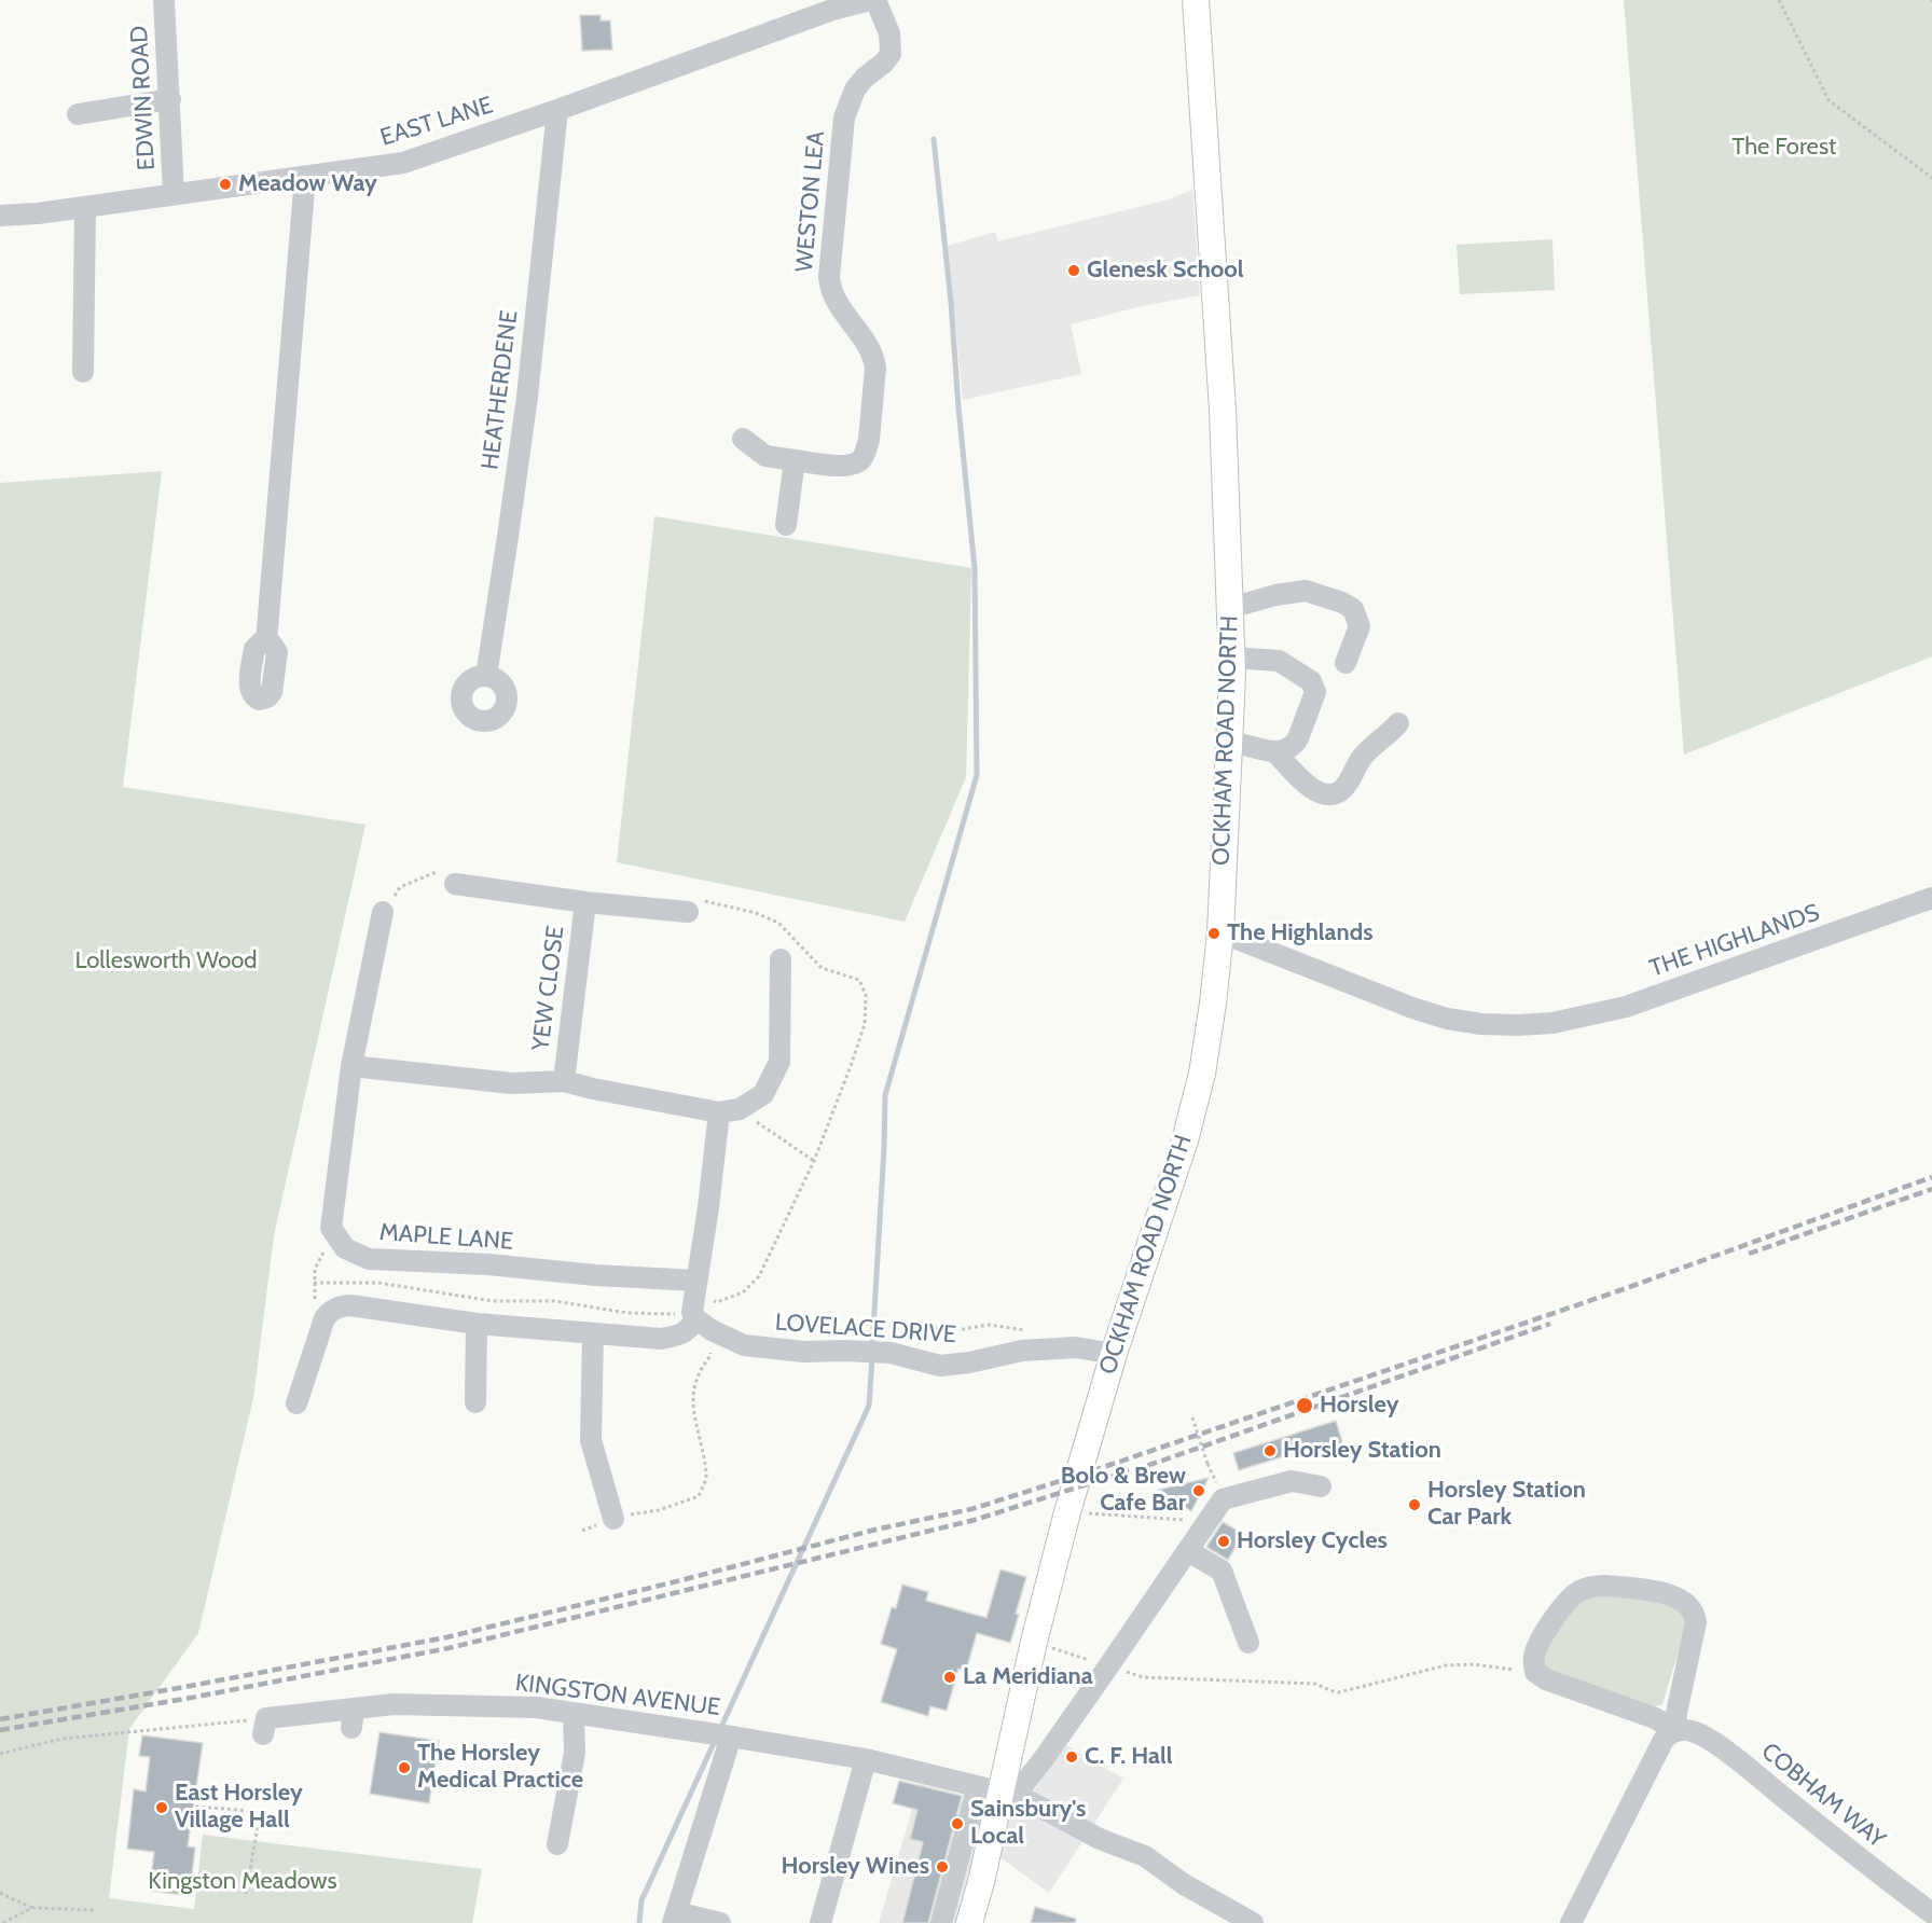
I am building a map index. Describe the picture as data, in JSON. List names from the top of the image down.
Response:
{
  "streets": {
    "main road": ["OCKHAM ROAD NORTH"],
    "street": [
      "EDWIN ROAD",
      "EAST LANE",
      "WESTON LEA",
      "HEATHERDENE",
      "THE HIGHLANDS",
      "YEW CLOSE",
      "MAPLE LANE",
      "LOVELACE DRIVE",
      "KINGSTON AVENUE",
      "COBHAM WAY"
    ]
  },
  "crossings": [
    ["EDWIN ROAD", "EAST LANE"],
    ["EAST LANE", "HEATHERDENE"],
    ["OCKHAM ROAD NORTH", "THE HIGHLANDS"],
    ["OCKHAM ROAD NORTH", "LOVELACE DRIVE"],
    ["OCKHAM ROAD NORTH", "KINGSTON AVENUE"],
    ["MAPLE LANE", "LOVELACE DRIVE"]
  ],
  "parks": ["The Forest", "Lollesworth Wood", "Kingston Meadows"],
  "places": [
    "Meadow Way",
    "Glenesk School",
    "The Highlands",
    "Horsley",
    "Horsley Station",
    "Bolo & Brew Cafe Bar",
    "Horsley Station Car Park",
    "Horsley Cycles",
    "La Meridiana",
    "C. F. Hall",
    "The Horsley Medical Practice",
    "East Horsley Village Hall",
    "Sainsbury's Local",
    "Horsley Wines"
  ]
}
